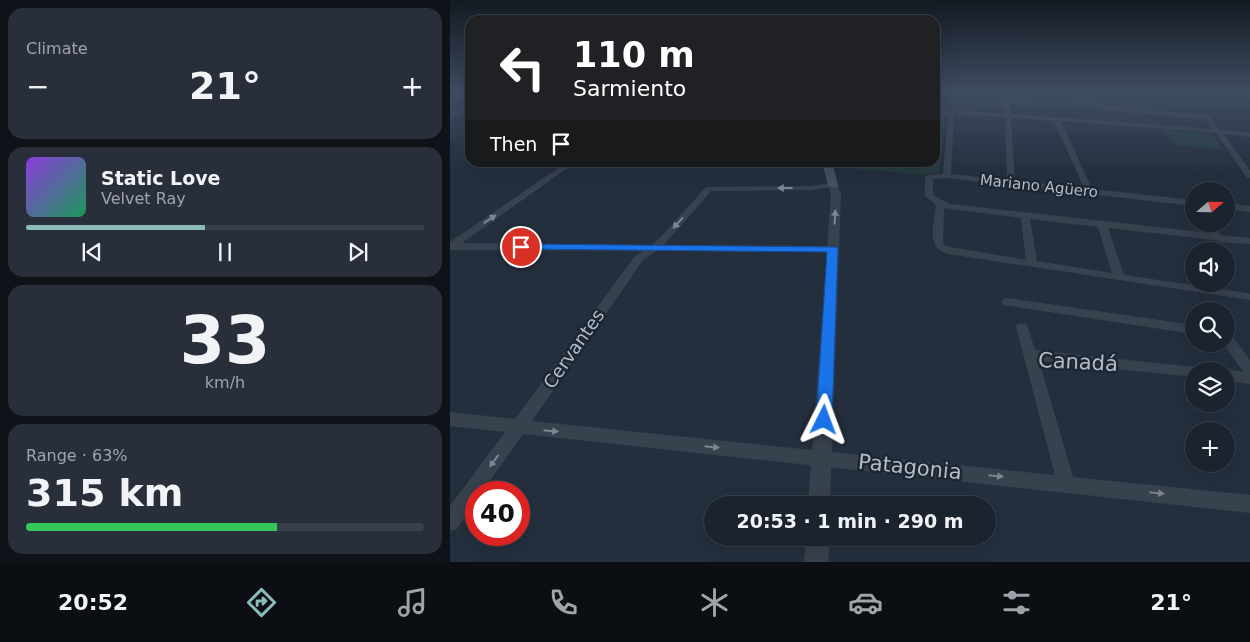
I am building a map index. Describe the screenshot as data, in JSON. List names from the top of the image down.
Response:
{
  "streets": {
    "street": [
      "Mariano Agüero",
      "Cervantes",
      "Canadá",
      "Patagonia"
    ]
  },
  "crossings": [
    ["Cervantes", "Patagonia"],
    ["Canadá", "Patagonia"]
  ],
  "one_way": ["Cervantes", "Patagonia"],
  "north": "right",
  "page": {
    "tile": [
      "Climate",
      ["33", "km/h"],
      ["Range · 63%", "315 km"]
    ],
    "turn": ["110 m", "Sarmiento"],
    "heat": ["−", "21°", "+"],
    "then": "Then",
    "song": ["Static Love", "Velvet Ray"],
    "map_buttons": "+",
    "limit": "40",
    "trip": "20:53 · 1 min · 290 m",
    "tabs": ["20:52", "21°"]
  }
}
